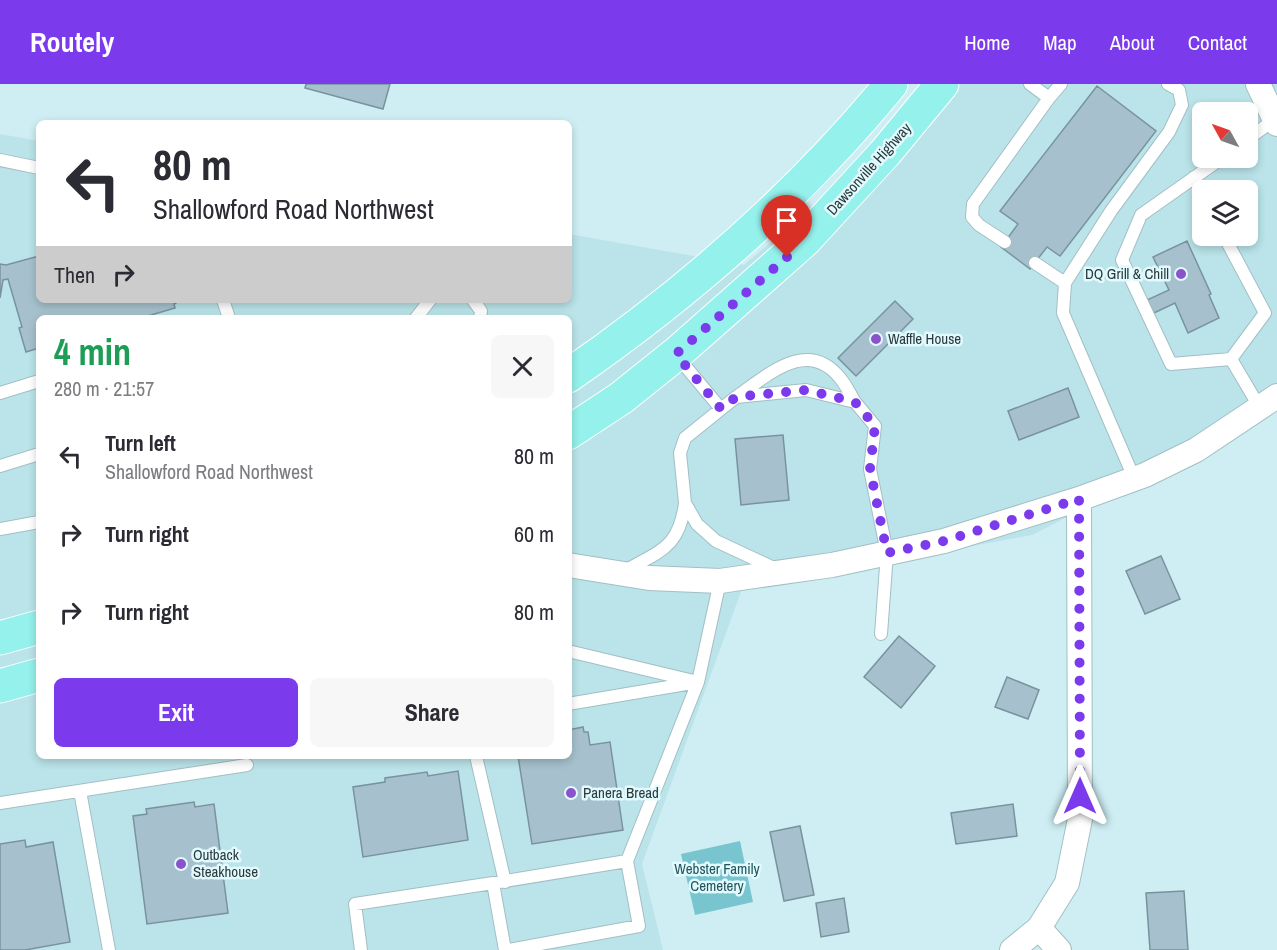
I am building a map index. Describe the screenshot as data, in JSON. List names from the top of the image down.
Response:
{
  "streets": {
    "main road": ["Dawsonville Highway"]
  },
  "parks": ["Webster Family Cemetery"],
  "places": [
    "DQ Grill & Chill",
    "Waffle House",
    "Panera Bread",
    "Outback Steakhouse"
  ],
  "north": "top left",
  "page": {
    "header": "Routely",
    "nav": [
      "Home",
      "Map",
      "About",
      "Contact"
    ],
    "turn": ["80 m", "Shallowford Road Northwest"],
    "then": "Then",
    "heading": ["4 min", "280 m · 21:57"],
    "list": [
      {
        "name": "Turn left",
        "note": "Shallowford Road Northwest",
        "value": "80 m"
      },
      {
        "name": "Turn right",
        "value": "60 m"
      },
      {
        "name": "Turn right",
        "value": "80 m"
      }
    ],
    "buttons": ["Exit", "Share"]
  }
}
